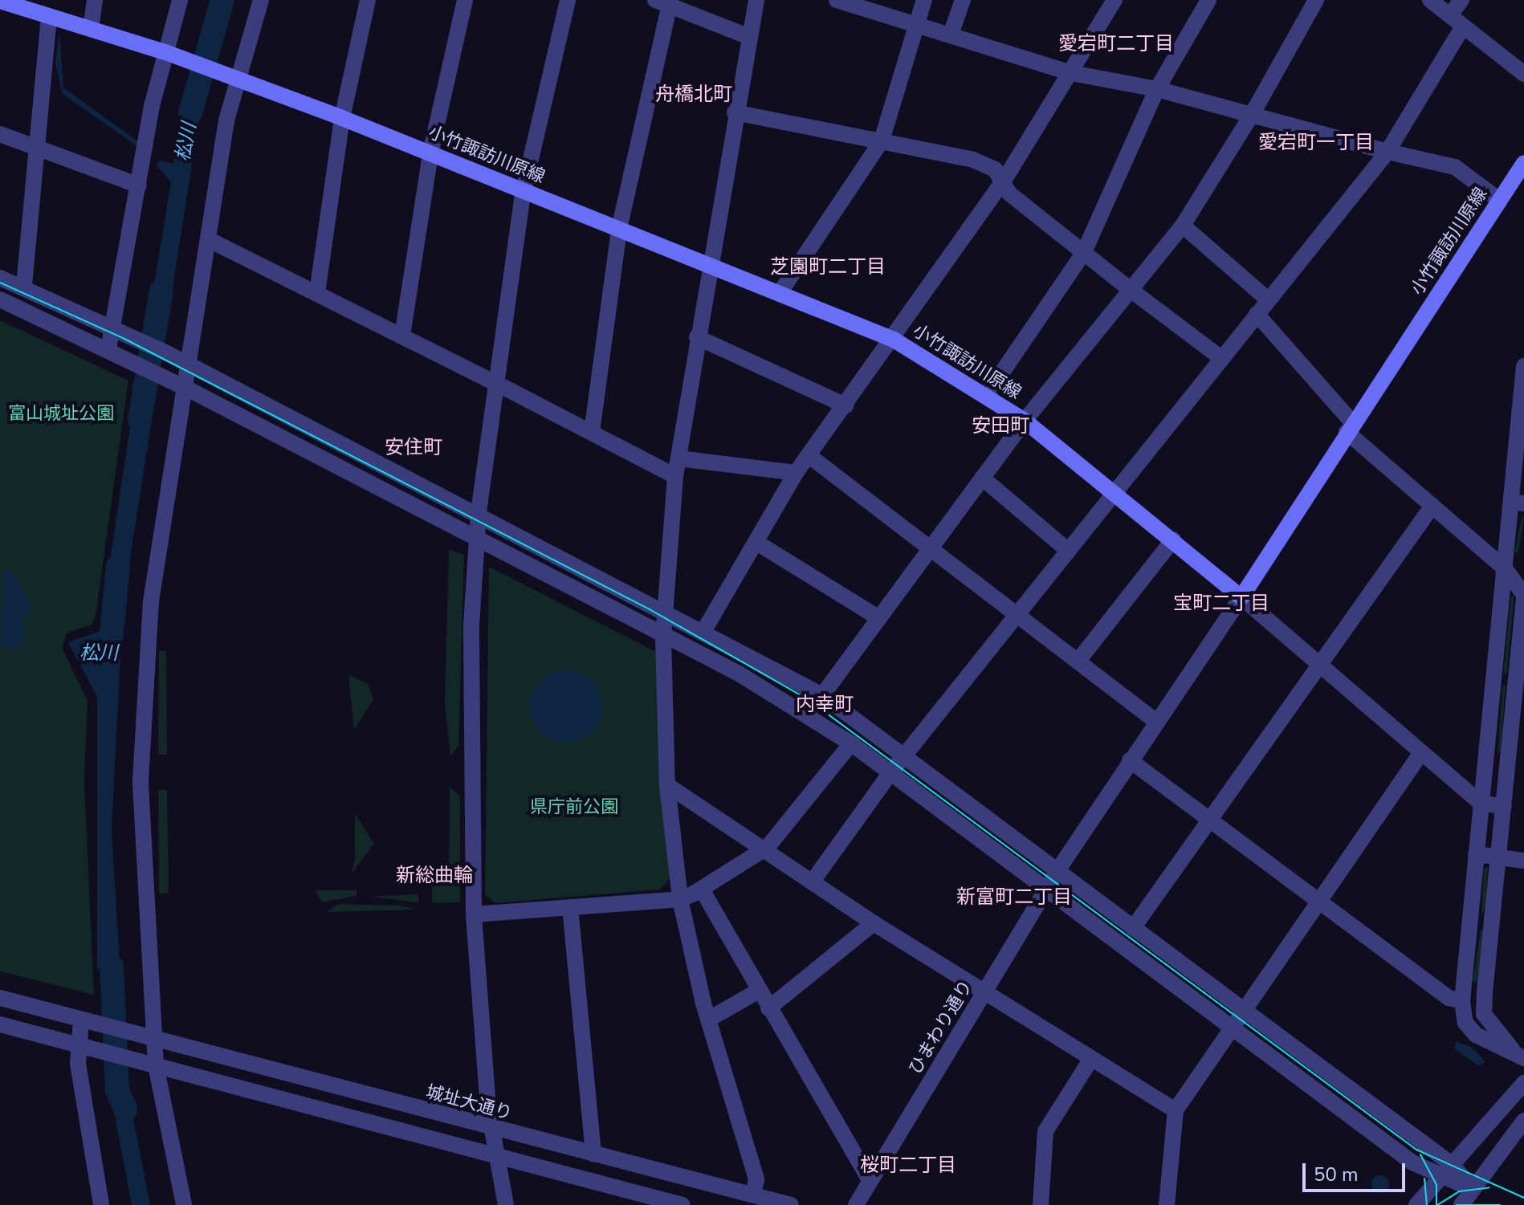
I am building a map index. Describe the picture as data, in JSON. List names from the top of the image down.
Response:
{
  "streets": {
    "main road": ["小竹諏訪川原線"],
    "street": ["ひまわり通り", "城址大通り"]
  },
  "crossings": [
    ["小竹諏訪川原線", "ひまわり通り"]
  ],
  "districts": [
    "愛宕町二丁目",
    "舟橋北町",
    "愛宕町一丁目",
    "芝園町二丁目",
    "安田町",
    "安住町",
    "宝町二丁目",
    "内幸町",
    "新総曲輪",
    "新富町二丁目",
    "桜町二丁目"
  ],
  "water": ["松川"],
  "parks": ["富山城址公園", "県庁前公園"],
  "scale_bar": "50 m"
}
